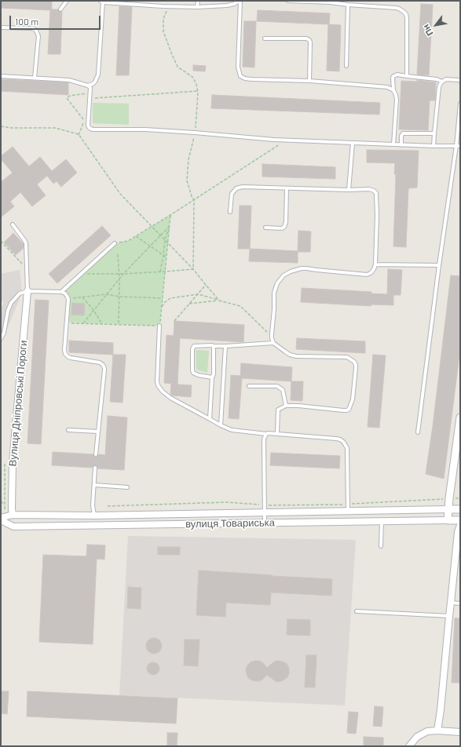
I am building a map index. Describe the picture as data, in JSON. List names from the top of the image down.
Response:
{
  "streets": {
    "street": ["Вулиця Дніпровські Пороги", "вулиця Товариська"]
  },
  "crossings": [
    ["Вулиця Дніпровські Пороги", "вулиця Товариська"]
  ],
  "scale_bar": "100 m",
  "north": "bottom left"
}
